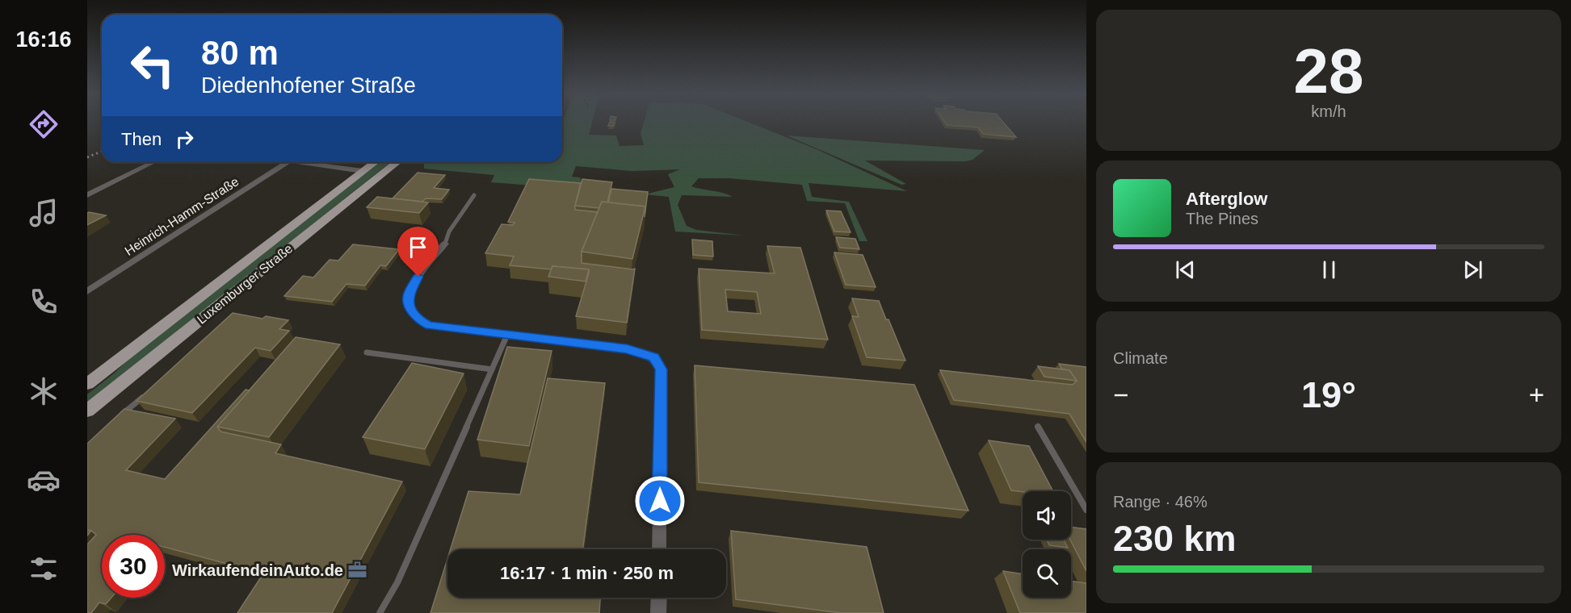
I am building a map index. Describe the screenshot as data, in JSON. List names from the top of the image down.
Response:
{
  "streets": {
    "main road": ["Luxemburger Straße"],
    "street": ["Heinrich-Hamm-Straße"]
  },
  "places": {
    "office": ["WirkaufendeinAuto.de"]
  },
  "page": {
    "tabs": "16:16",
    "tile": [
      ["28", "km/h"],
      "Climate",
      ["Range · 46%", "230 km"]
    ],
    "turn": ["80 m", "Diedenhofener Straße"],
    "then": "Then",
    "song": ["Afterglow", "The Pines"],
    "heat": ["−", "19°", "+"],
    "limit": "30",
    "trip": "16:17 · 1 min · 250 m"
  }
}
